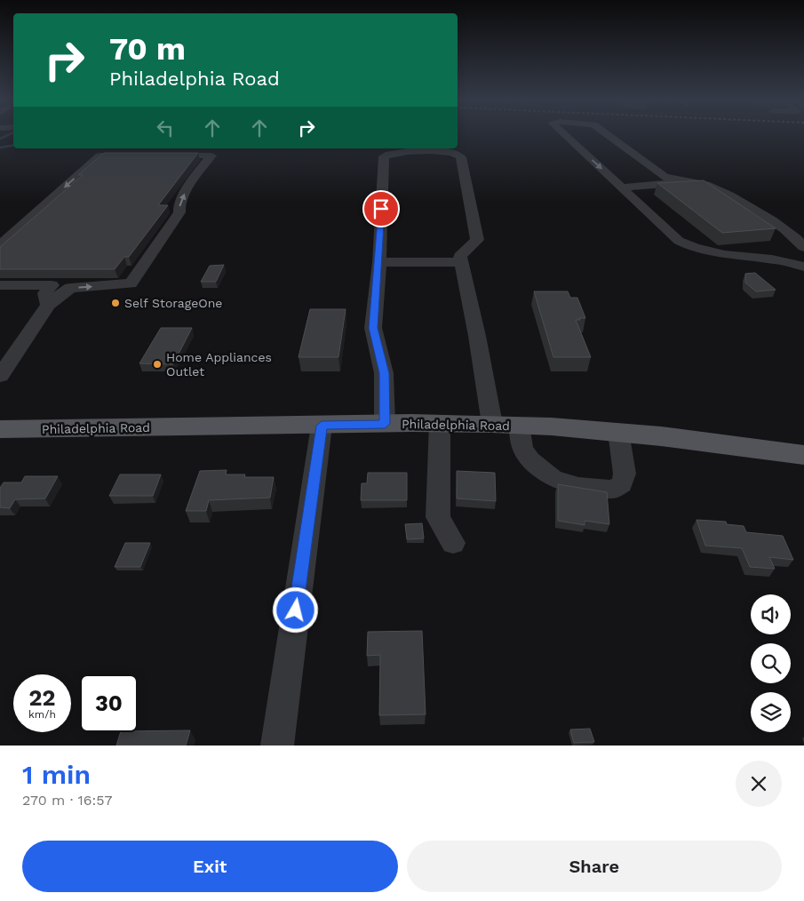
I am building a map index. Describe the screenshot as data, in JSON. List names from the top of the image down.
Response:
{
  "streets": {
    "main road": ["Philadelphia Road"]
  },
  "places": ["Self StorageOne", "Home Appliances Outlet"],
  "page": {
    "turn": ["70 m", "Philadelphia Road"],
    "speed": "22 km/h",
    "limit": "30",
    "heading": ["1 min", "270 m · 16:57"],
    "buttons": ["Exit", "Share"]
  }
}
